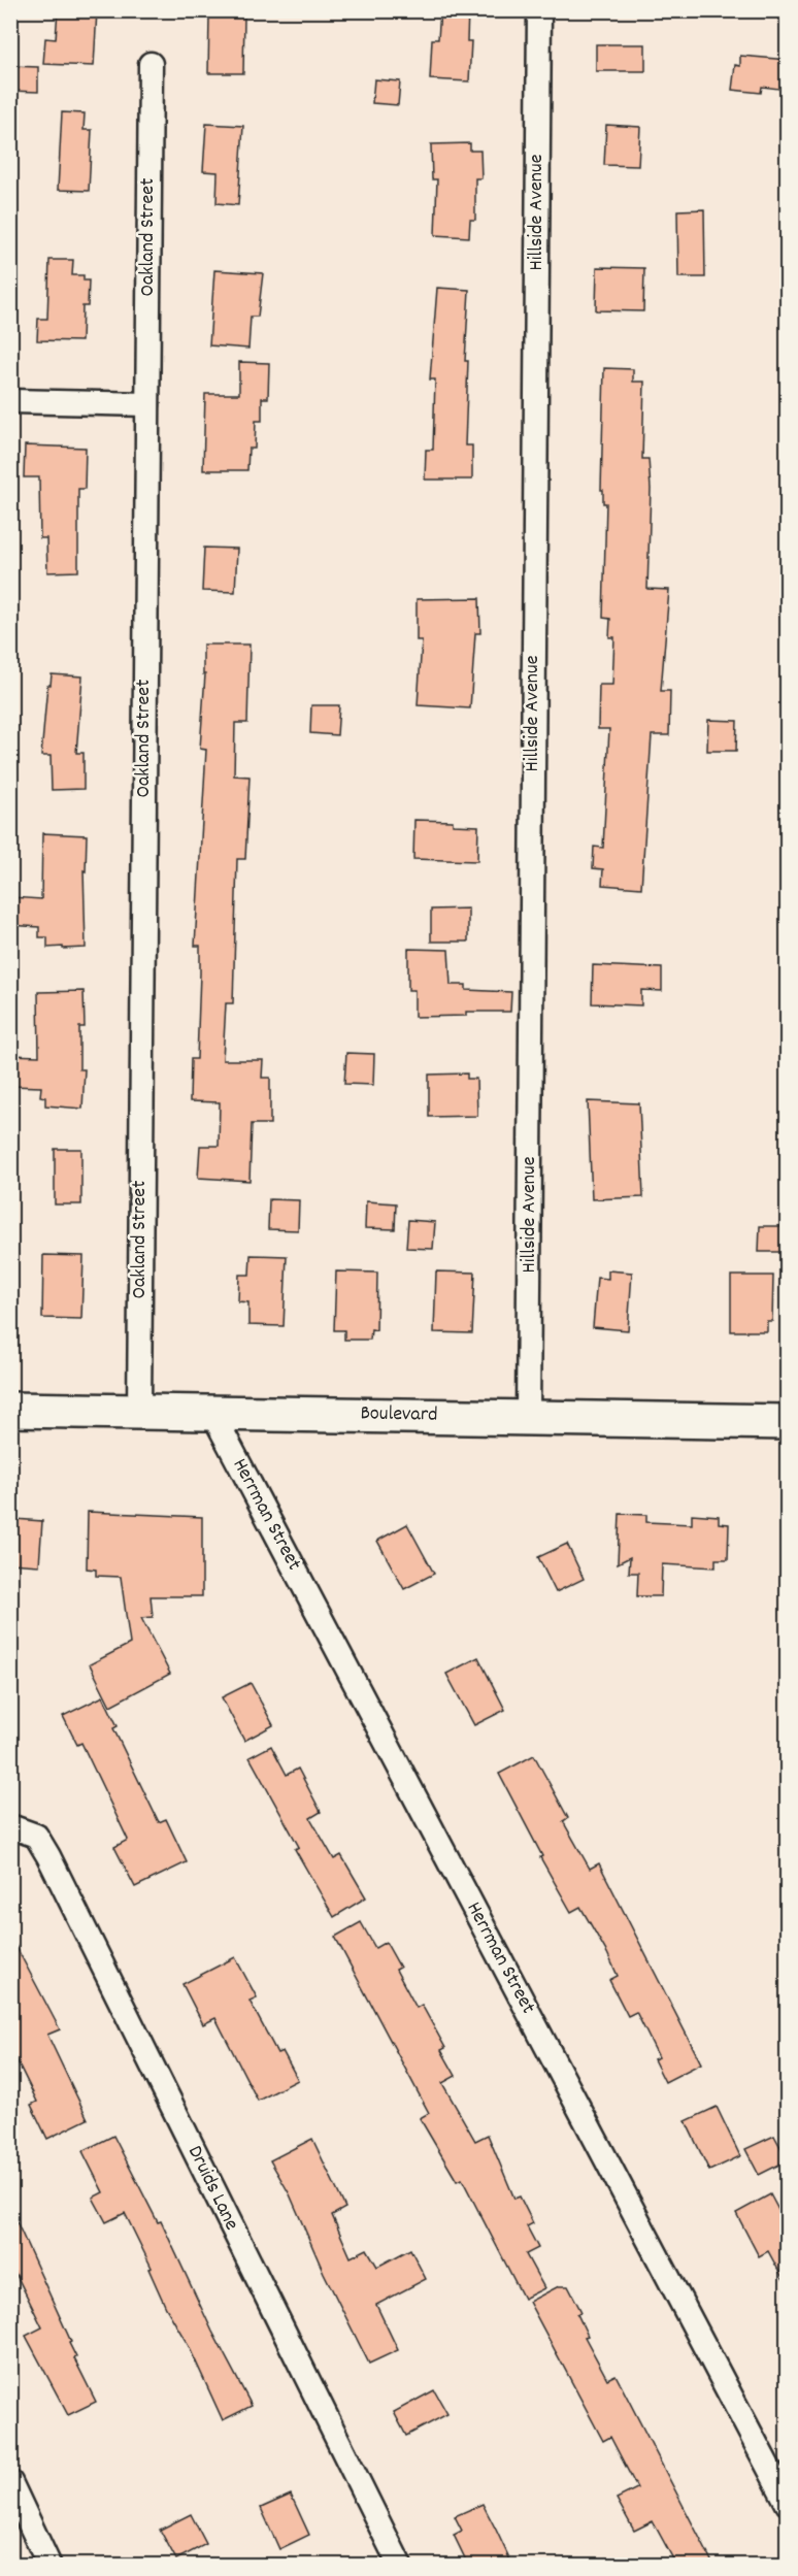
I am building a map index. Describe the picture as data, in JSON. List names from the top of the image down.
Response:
{
  "streets": {
    "main road": ["Boulevard"],
    "street": [
      "Hillside Avenue",
      "Oakland Street",
      "Herrman Street",
      "Druids Lane"
    ]
  },
  "crossings": [
    ["Hillside Avenue", "Boulevard"],
    ["Oakland Street", "Boulevard"],
    ["Boulevard", "Herrman Street"]
  ]
}
